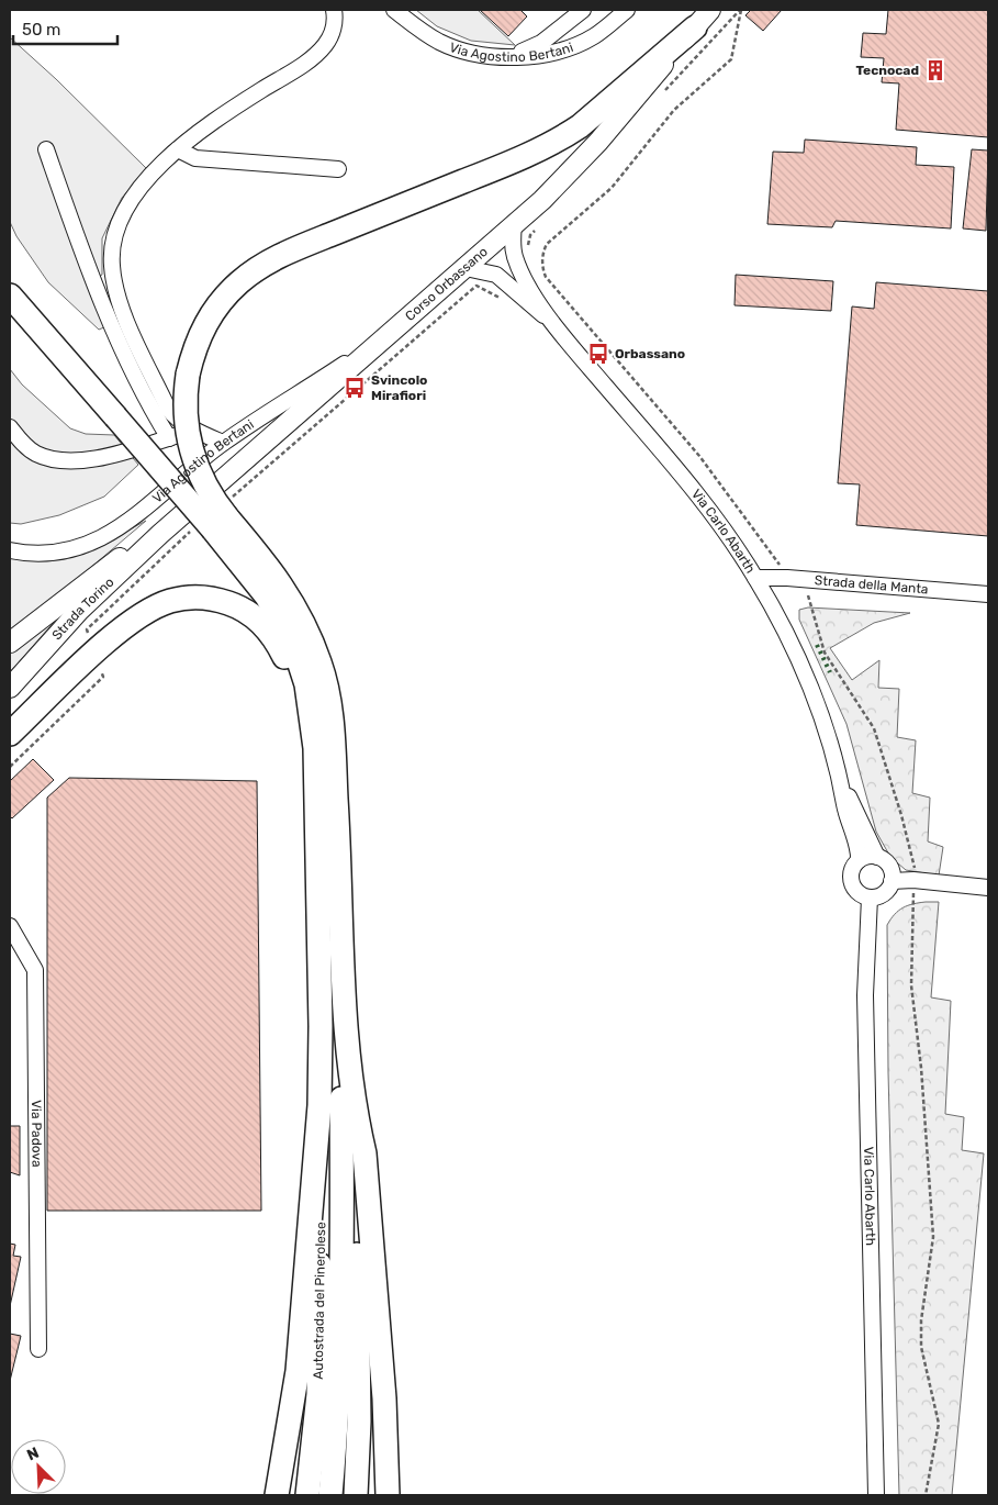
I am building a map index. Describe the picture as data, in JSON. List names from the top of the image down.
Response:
{
  "streets": {
    "highway": ["Autostrada del Pinerolese"],
    "main road": ["Corso Orbassano", "Strada Torino"],
    "street": [
      "Via Agostino Bertani",
      "Via Carlo Abarth",
      "Strada della Manta",
      "Via Padova"
    ]
  },
  "crossings": [
    ["Via Agostino Bertani", "Corso Orbassano"],
    ["Corso Orbassano", "Via Carlo Abarth"],
    ["Corso Orbassano", "Strada Torino"],
    ["Via Carlo Abarth", "Strada della Manta"]
  ],
  "places": {
    "building": ["Tecnocad"],
    "bus stop": ["Orbassano", "Svincolo Mirafiori"]
  },
  "scale_bar": "50 m",
  "north": "top left"
}
